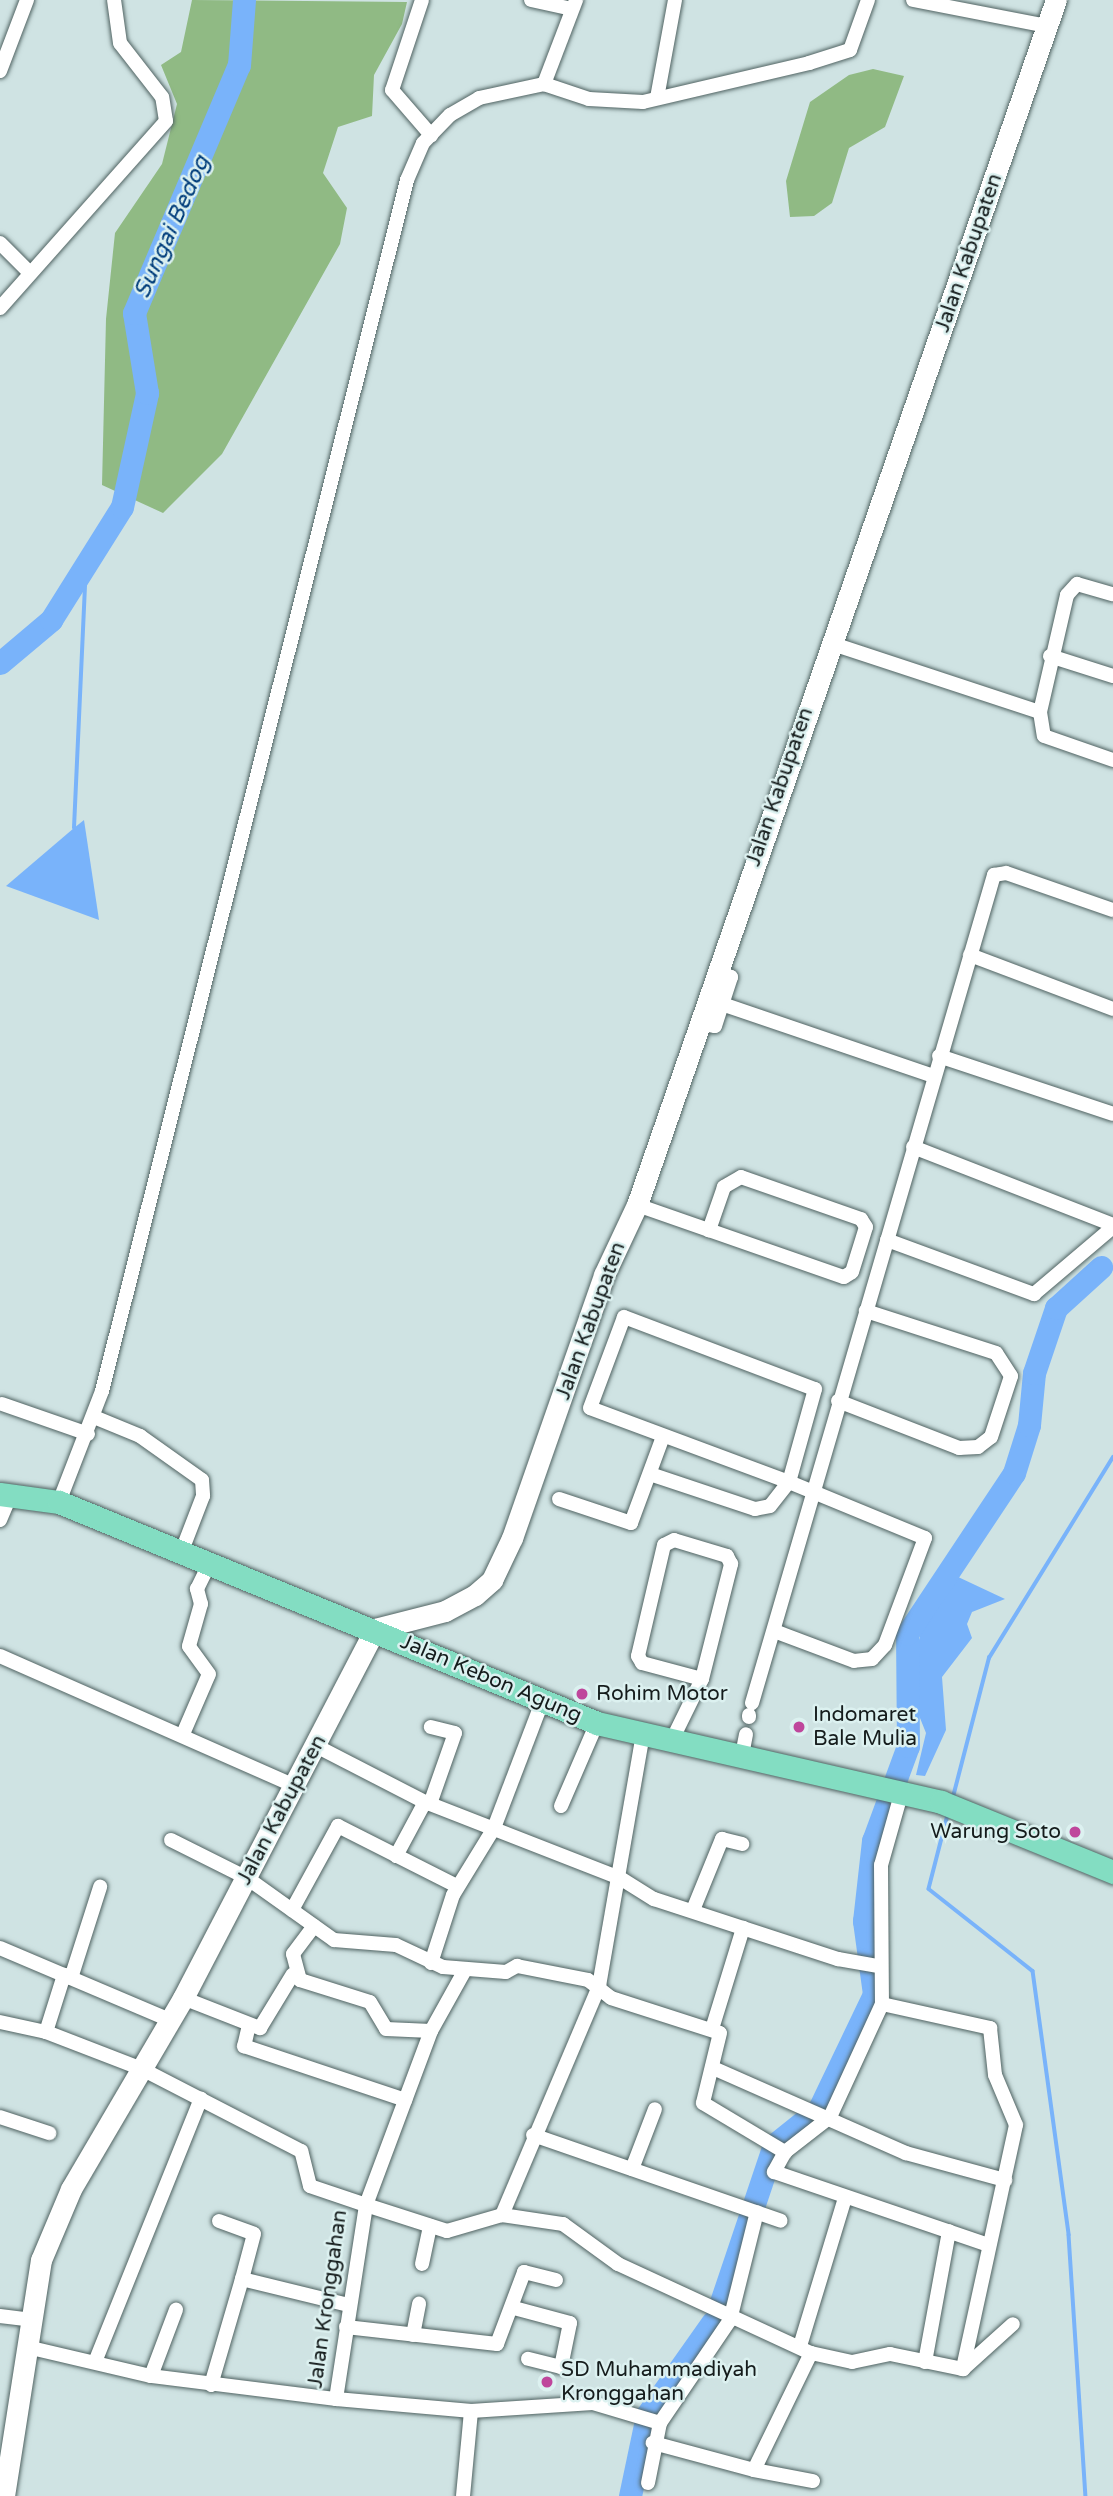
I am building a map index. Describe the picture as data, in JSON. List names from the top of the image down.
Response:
{
  "streets": {
    "main road": ["Jalan Kabupaten", "Jalan Kebon Agung"],
    "street": ["Jalan Kronggahan"]
  },
  "crossings": [
    ["Jalan Kabupaten", "Jalan Kebon Agung"],
    ["Jalan Kabupaten", "Jalan Kronggahan"]
  ],
  "water": ["Sungai Bedog"],
  "places": [
    "Rohim Motor",
    "Indomaret Bale Mulia",
    "Warung Soto",
    "SD Muhammadiyah Kronggahan"
  ]
}
